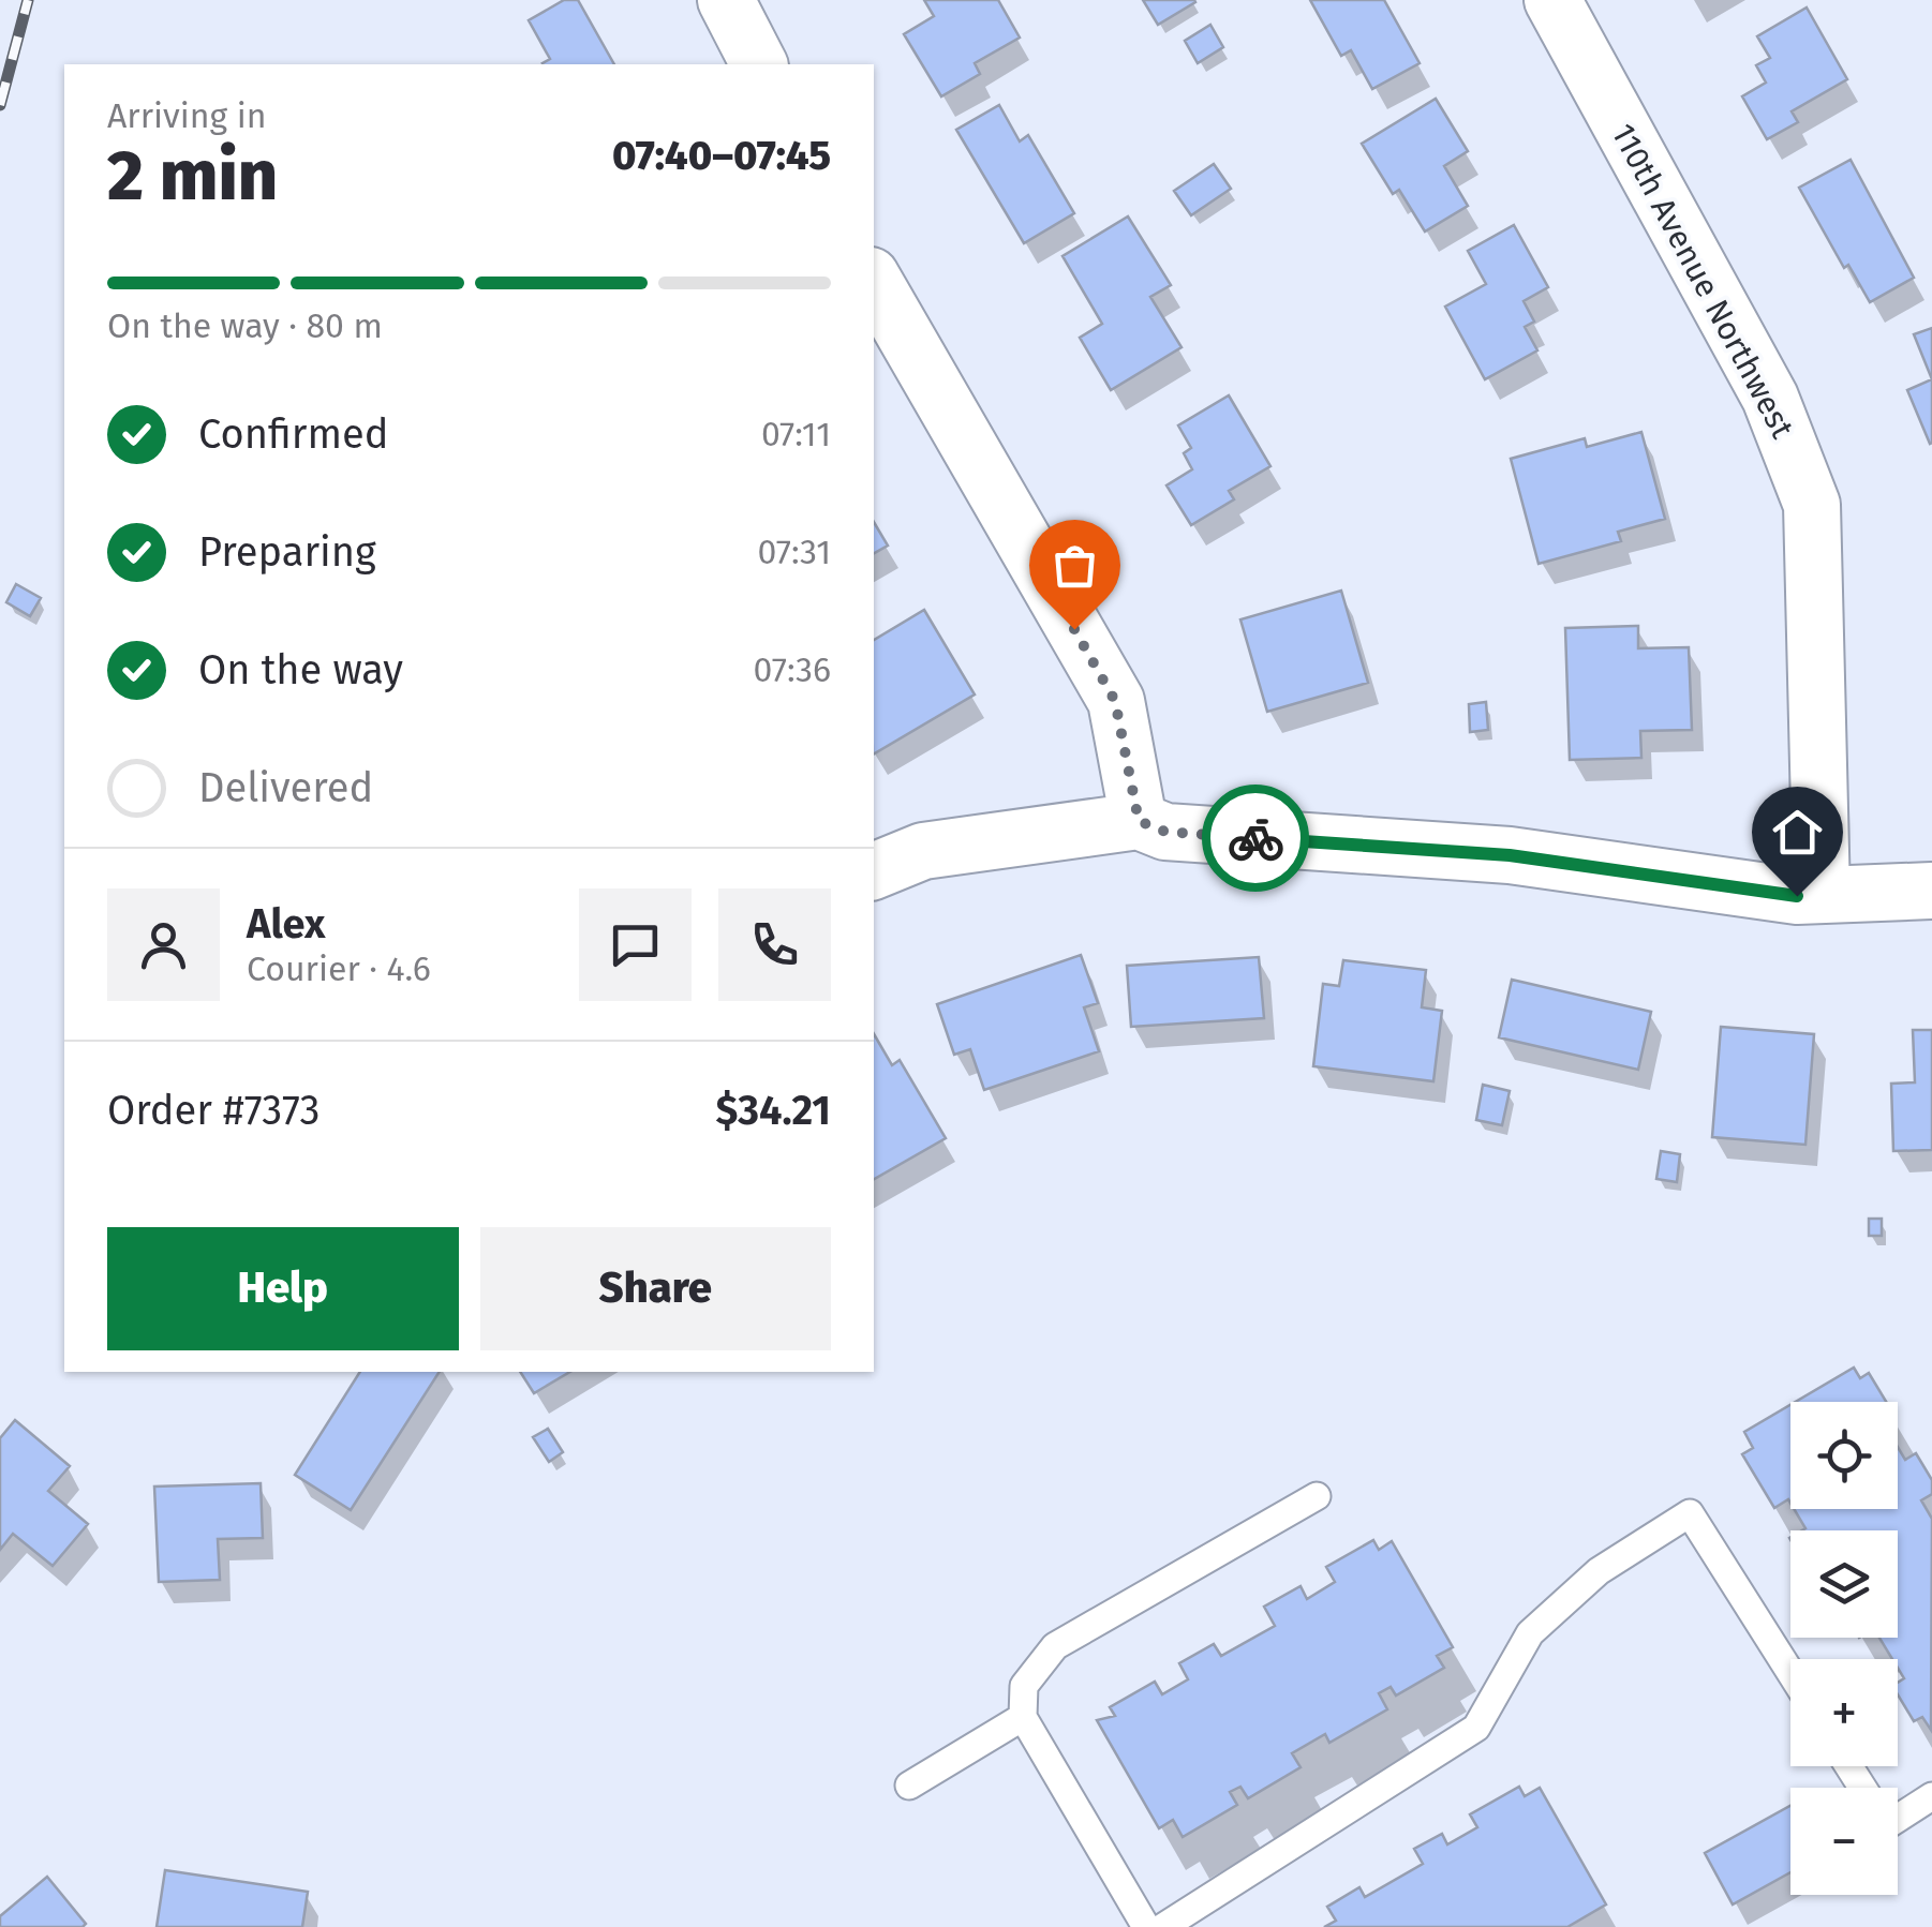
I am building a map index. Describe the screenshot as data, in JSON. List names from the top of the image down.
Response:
{
  "streets": {
    "street": ["110th Avenue Northwest"]
  },
  "page": {
    "heading": ["2 min", "Arriving in", "07:40–07:45"],
    "panel": [
      "Alex",
      "Courier · 4.6",
      "Order #7373",
      "$34.21"
    ],
    "bar": "On the way · 80 m",
    "list": [
      ["Confirmed", "07:11"],
      ["Preparing", "07:31"],
      ["On the way", "07:36"],
      "Delivered"
    ],
    "buttons": ["Help", "Share"],
    "map_buttons": ["+", "−"]
  }
}
